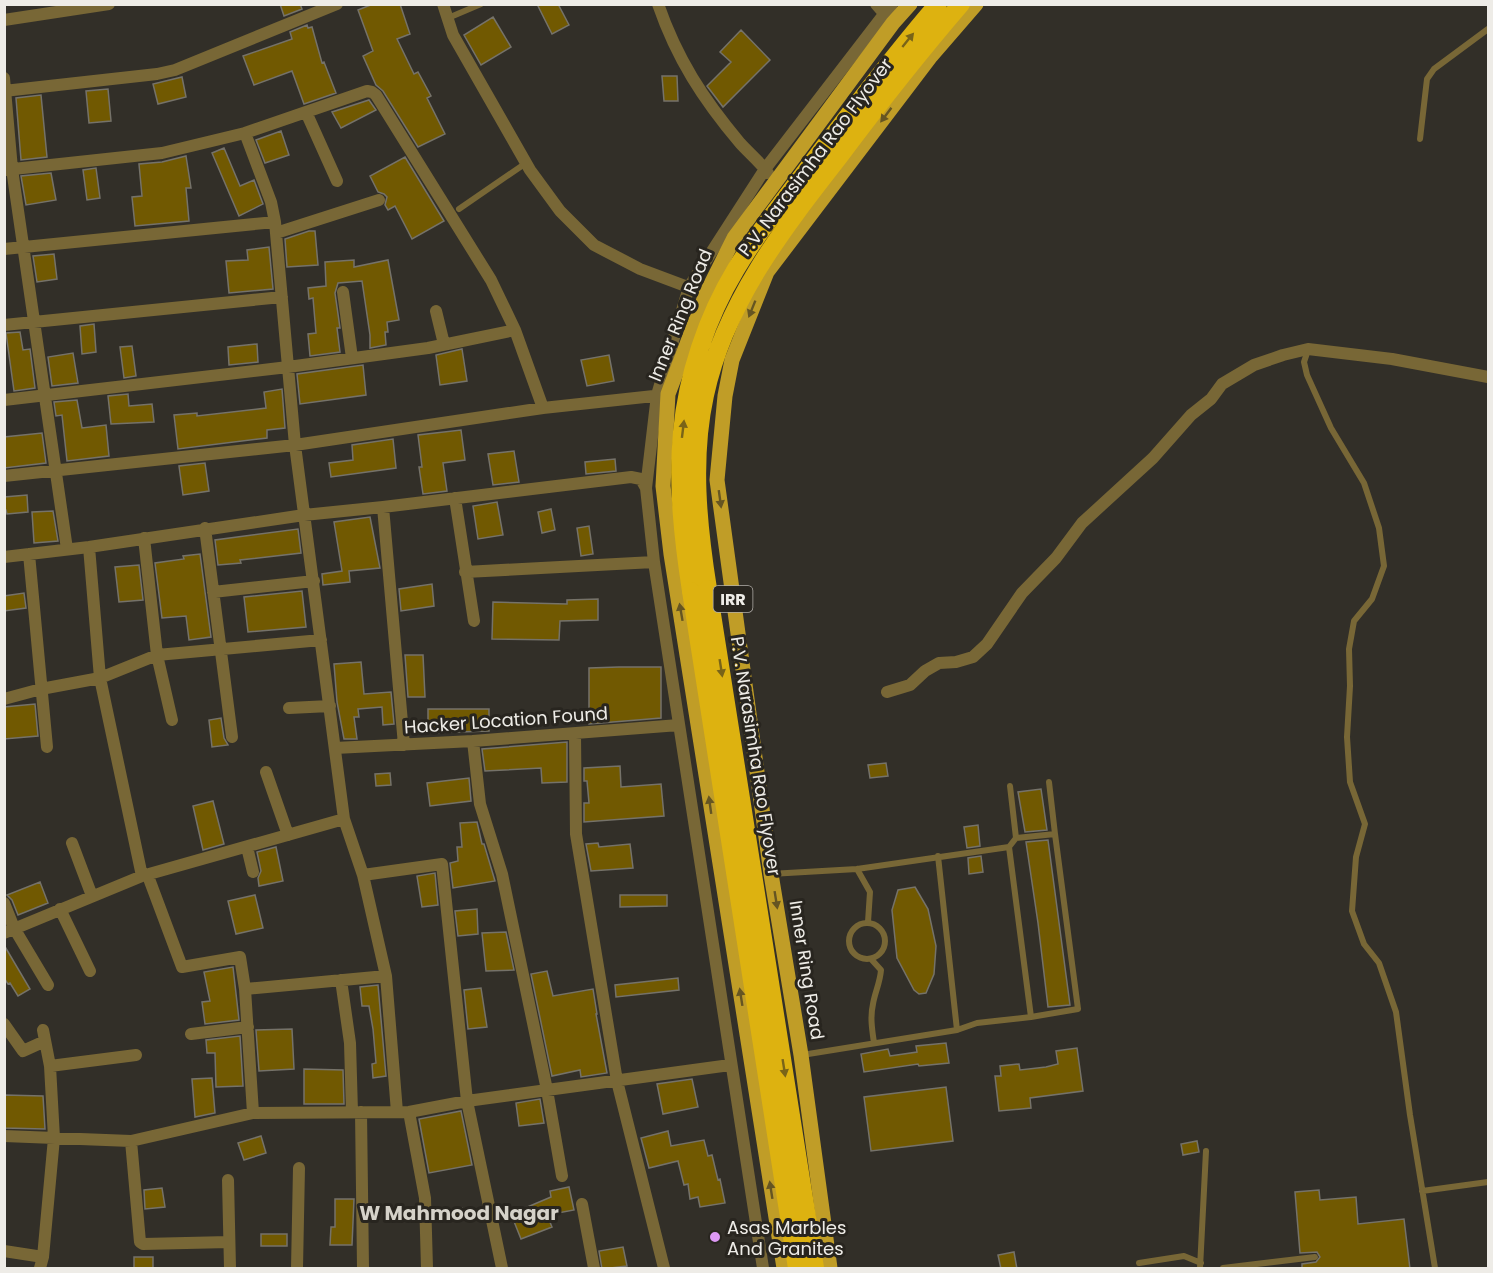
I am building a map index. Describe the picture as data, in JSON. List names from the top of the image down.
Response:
{
  "streets": {
    "highway": ["P.V. Narasimha Rao Flyover"],
    "main road": ["Inner Ring Road", "IRR"],
    "street": ["Hacker Location Found"]
  },
  "districts": ["W Mahmood Nagar"],
  "places": ["Asas Marbles And Granites"]
}
